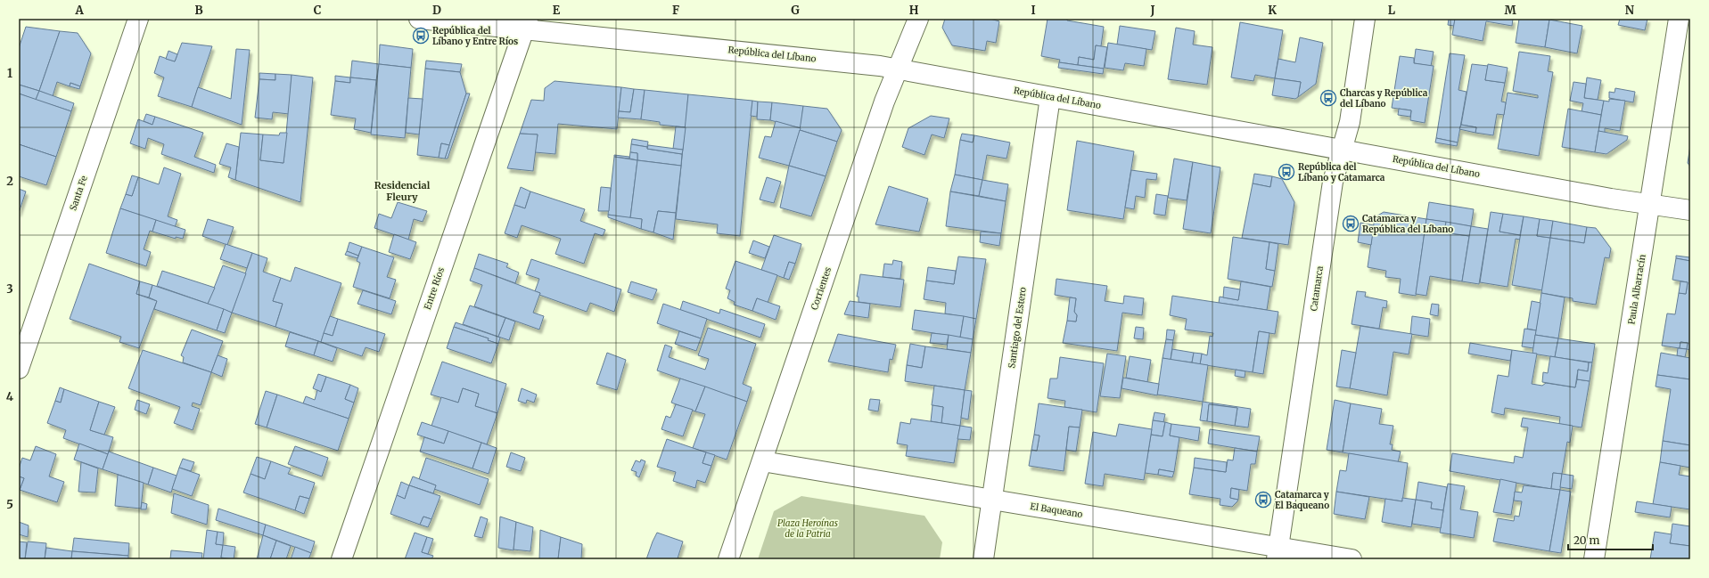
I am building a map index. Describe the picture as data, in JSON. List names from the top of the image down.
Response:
{
  "streets": {
    "street": [
      "República del Líbano",
      "Santa Fe",
      "Entre Ríos",
      "Corrientes",
      "Catamarca",
      "Paula Albarracín",
      "Santiago del Estero",
      "El Baqueano"
    ]
  },
  "crossings": [
    ["República del Líbano", "Entre Ríos"],
    ["República del Líbano", "Corrientes"],
    ["República del Líbano", "Catamarca"],
    ["República del Líbano", "Paula Albarracín"],
    ["República del Líbano", "Santiago del Estero"],
    ["Corrientes", "El Baqueano"],
    ["Catamarca", "El Baqueano"],
    ["Santiago del Estero", "El Baqueano"]
  ],
  "districts": ["Residencial Fleury"],
  "parks": ["Plaza Heroínas de la Patria"],
  "places": {
    "bus stop": [
      "República del Líbano y Entre Ríos",
      "Charcas y República del Líbano",
      "República del Líbano y Catamarca",
      "Catamarca y República del Líbano",
      "Catamarca y El Baqueano"
    ]
  },
  "scale_bar": "20 m",
  "grid": {
    "columns": [
      "A",
      "B",
      "C",
      "D",
      "E",
      "F",
      "G",
      "H",
      "I",
      "J",
      "K",
      "L",
      "M",
      "N"
    ],
    "rows": [
      "1",
      "2",
      "3",
      "4",
      "5"
    ]
  }
}
